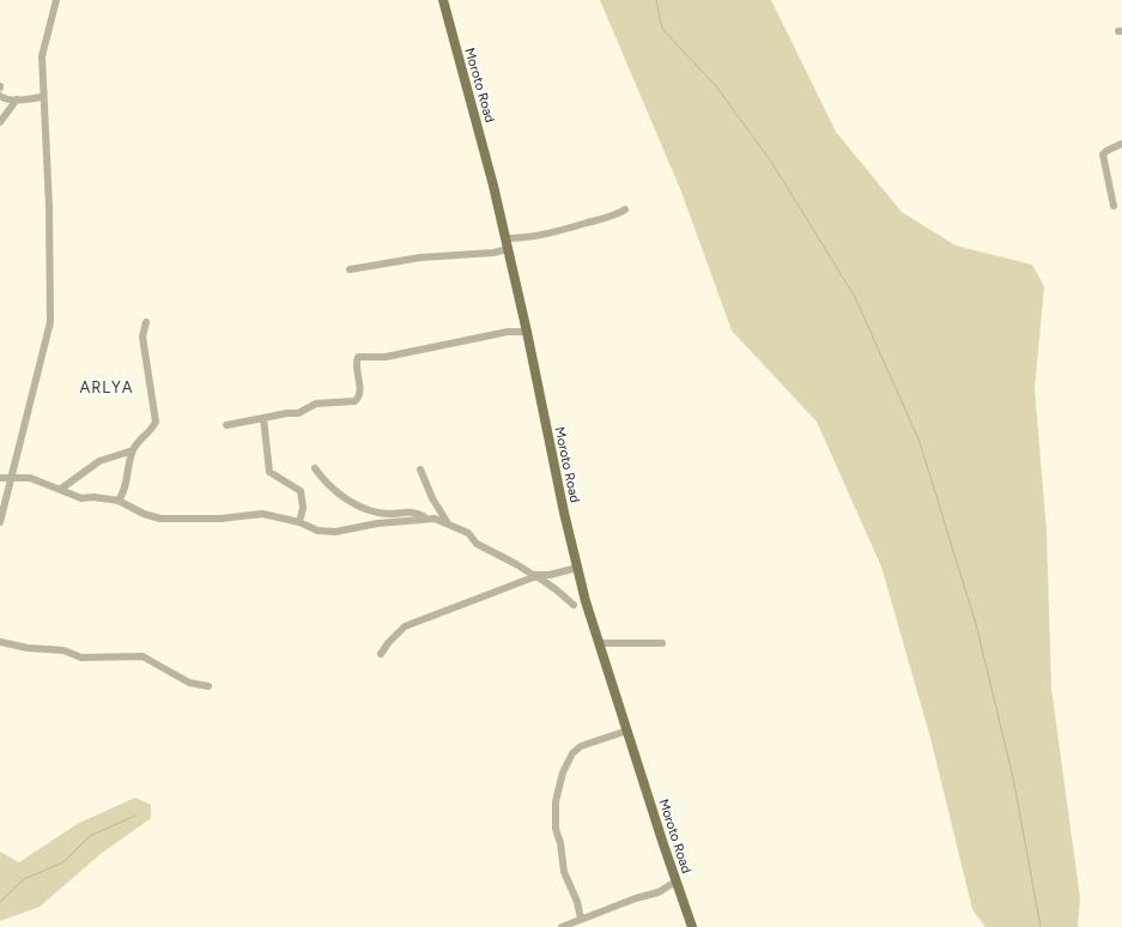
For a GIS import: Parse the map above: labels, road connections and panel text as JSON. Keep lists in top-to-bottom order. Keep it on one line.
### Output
{"streets":{"main road":["Moroto Road"]},"districts":["ARLYA"]}
